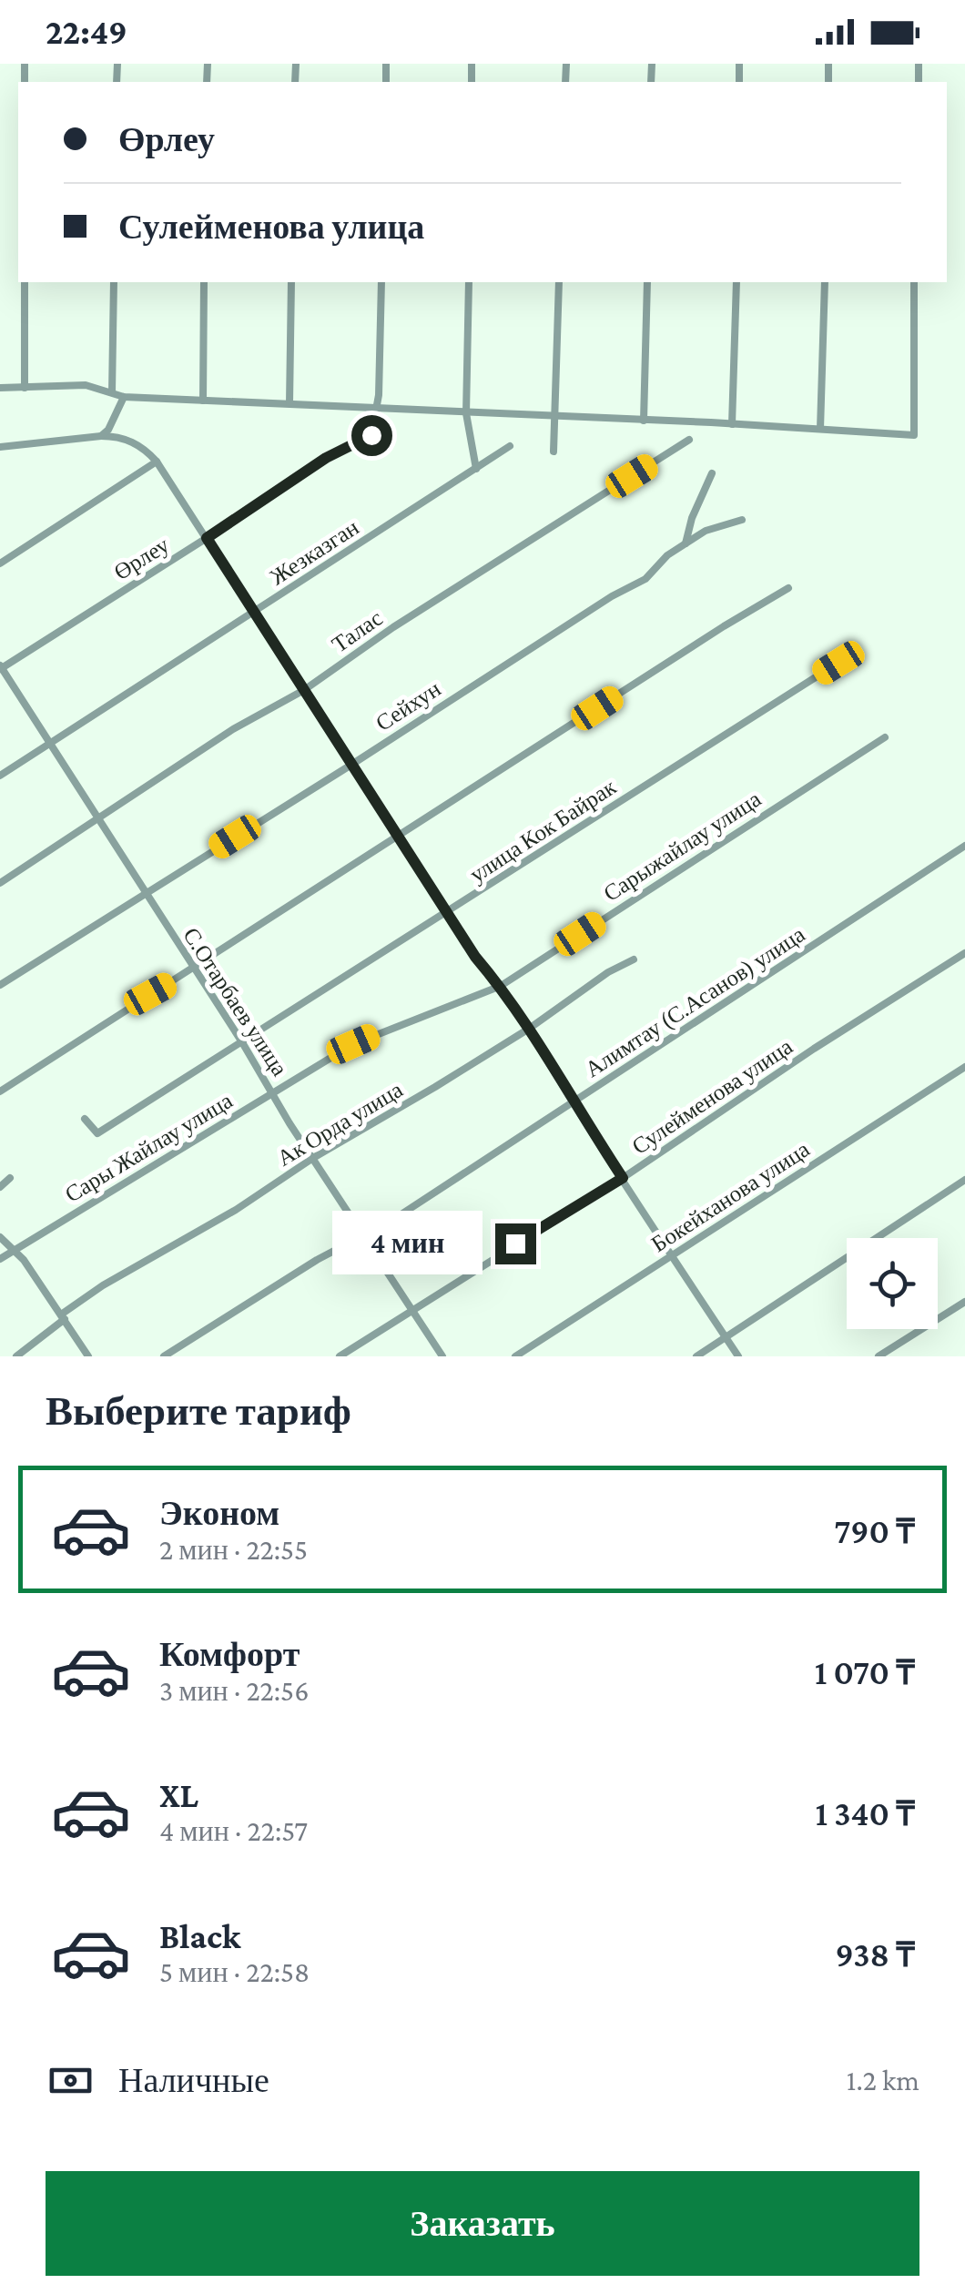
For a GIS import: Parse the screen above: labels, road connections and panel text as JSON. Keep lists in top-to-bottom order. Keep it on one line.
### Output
{"streets":{"street":["Жезказган","Өрлеу","Талас","Сейхун","улица Кок Байрак","Сарыжайлау улица","С.Отарбаев улица","Алимтау (С.Асанов) улица","Сулейменова улица","Ак Орда улица","Сары Жайлау улица","Бокейханова улица"]},"crossings":[["Жезказган","С.Отарбаев улица"],["Өрлеу","С.Отарбаев улица"],["Талас","С.Отарбаев улица"],["Сейхун","С.Отарбаев улица"],["улица Кок Байрак","С.Отарбаев улица"],["Сарыжайлау улица","Сары Жайлау улица"],["С.Отарбаев улица","Алимтау (С.Асанов) улица"],["С.Отарбаев улица","Сулейменова улица"],["С.Отарбаев улица","Ак Орда улица"],["С.Отарбаев улица","Сары Жайлау улица"]],"page":{"status":"22:49","banner":["Өрлеу","Сулейменова улица"],"bubble":"4 мин","heading":"Выберите тариф","list":[{"name":"Эконом","note":"2 мин · 22:55","value":"790 ₸"},{"name":"Комфорт","note":"3 мин · 22:56","value":"1 070 ₸"},{"name":"XL","note":"4 мин · 22:57","value":"1 340 ₸"},{"name":"Black","note":"5 мин · 22:58","value":"938 ₸"}],"pay":["Наличные","1.2 km"],"buttons":"Заказать"}}
